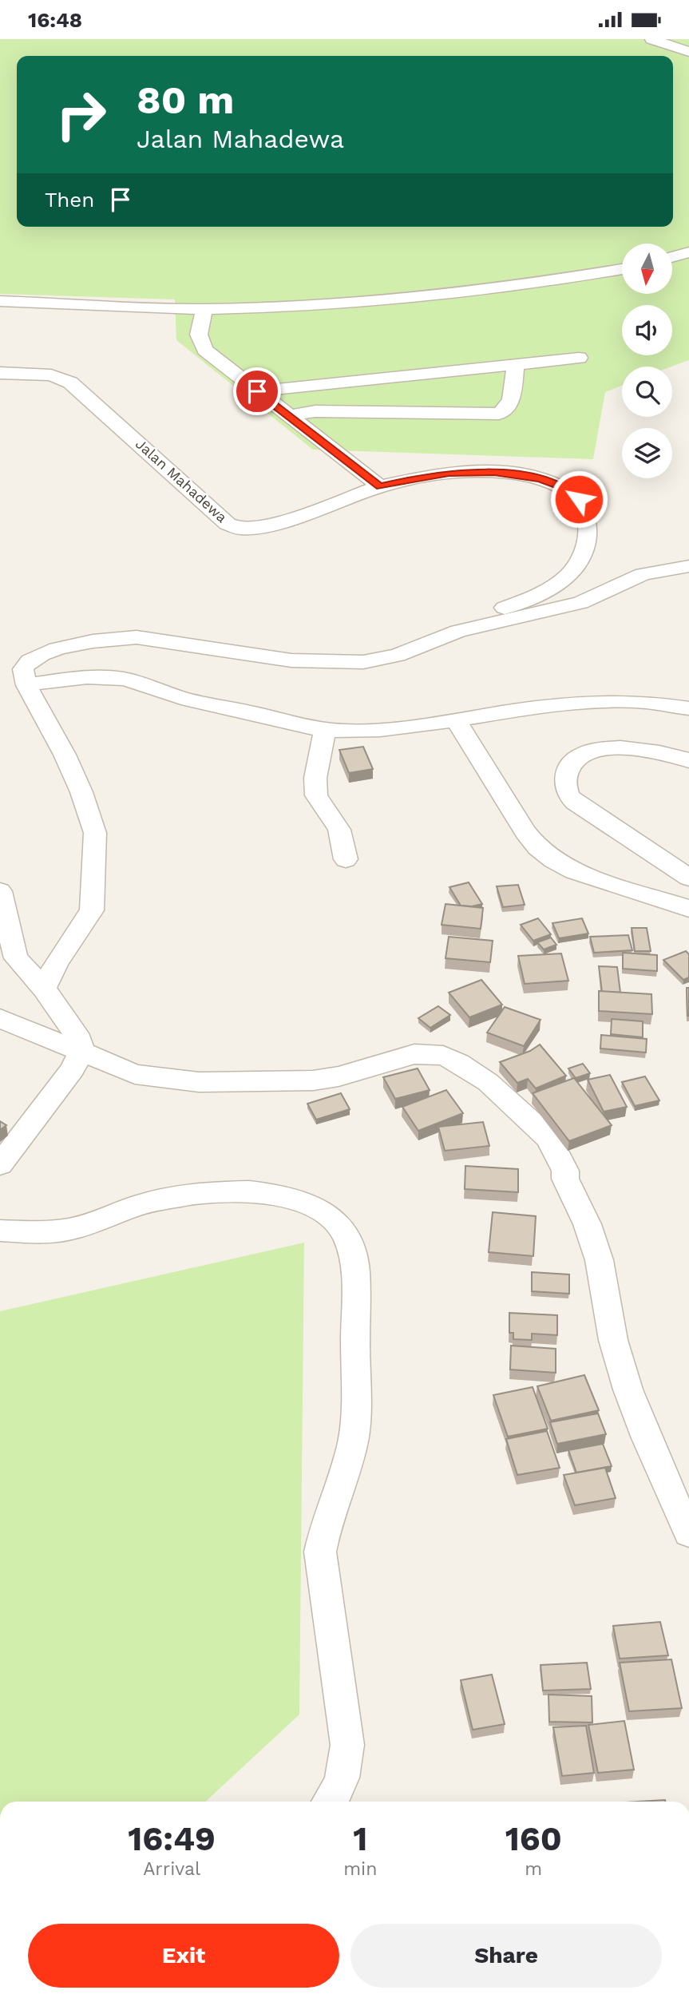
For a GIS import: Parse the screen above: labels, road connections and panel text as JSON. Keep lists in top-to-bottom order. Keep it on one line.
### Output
{"streets":{"street":["Jalan Mahadewa"]},"north":"bottom","page":{"status":"16:48","turn":["80 m","Jalan Mahadewa"],"then":"Then","eta":["16:49","Arrival","1","min","160","m"],"buttons":["Exit","Share"]}}
